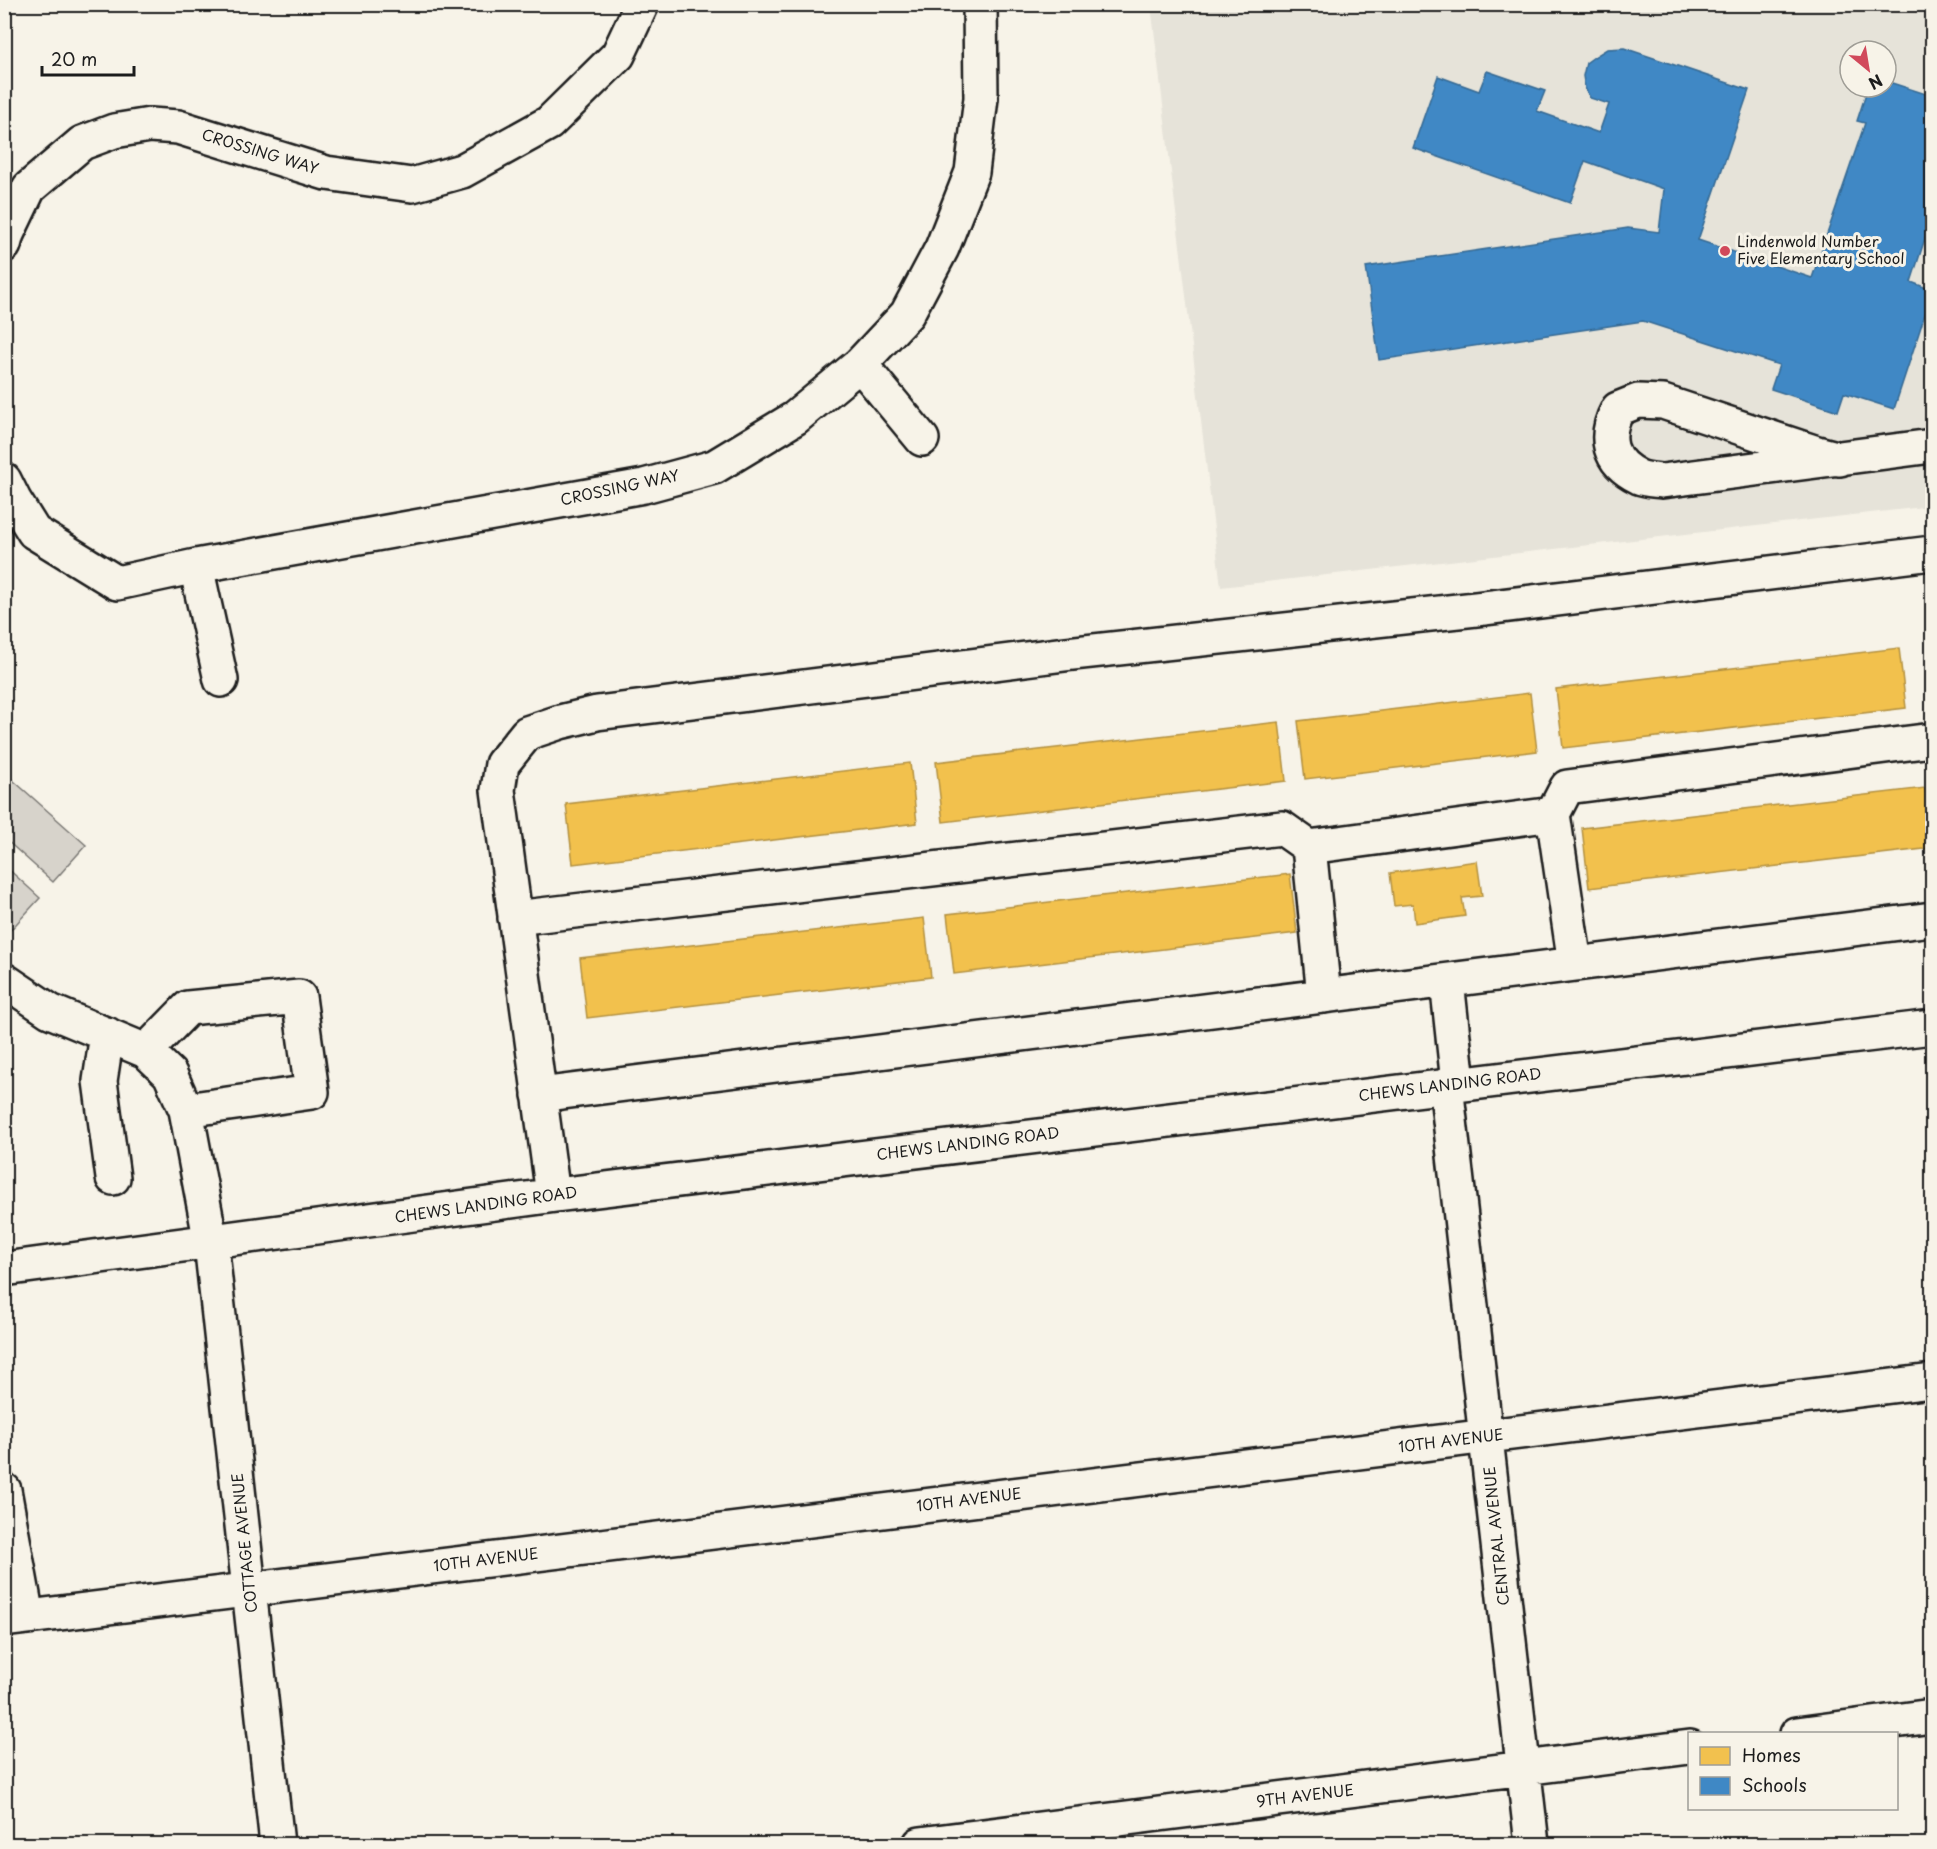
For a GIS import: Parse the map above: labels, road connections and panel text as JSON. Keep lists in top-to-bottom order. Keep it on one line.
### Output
{"streets":{"street":["CROSSING WAY","CHEWS LANDING ROAD","10TH AVENUE","CENTRAL AVENUE","COTTAGE AVENUE","9TH AVENUE"]},"crossings":[["CHEWS LANDING ROAD","CENTRAL AVENUE"],["CHEWS LANDING ROAD","COTTAGE AVENUE"],["10TH AVENUE","CENTRAL AVENUE"],["10TH AVENUE","COTTAGE AVENUE"],["CENTRAL AVENUE","9TH AVENUE"]],"places":["Lindenwold Number Five Elementary School"],"legend":["Homes","Schools"],"scale_bar":"20 m","north":"bottom right"}
